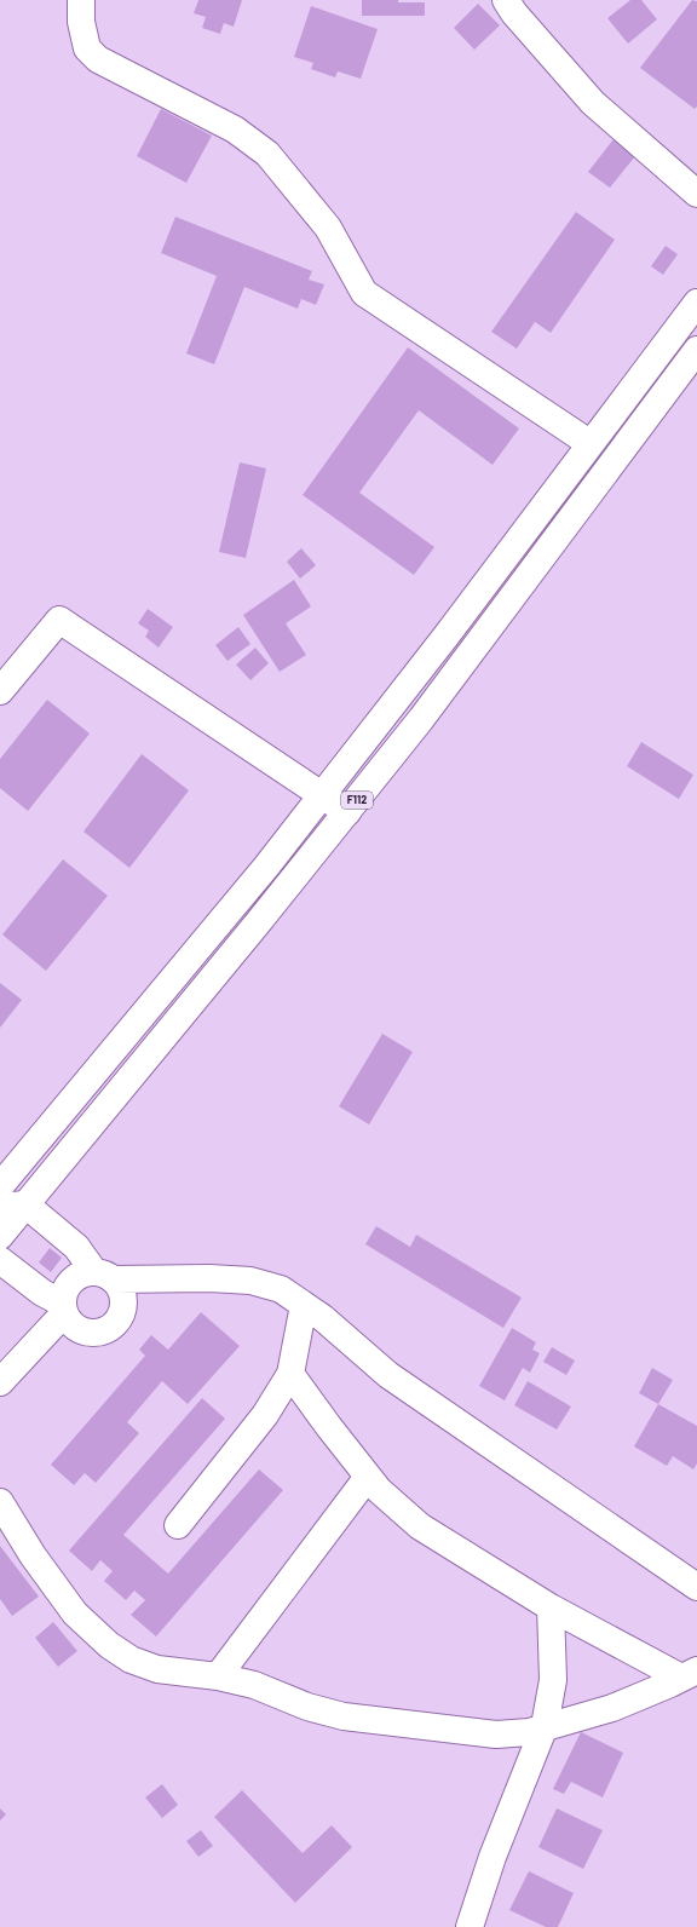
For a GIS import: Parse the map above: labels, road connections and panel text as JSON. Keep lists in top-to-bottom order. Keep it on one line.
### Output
{"streets":{"street":["F112"]}}
